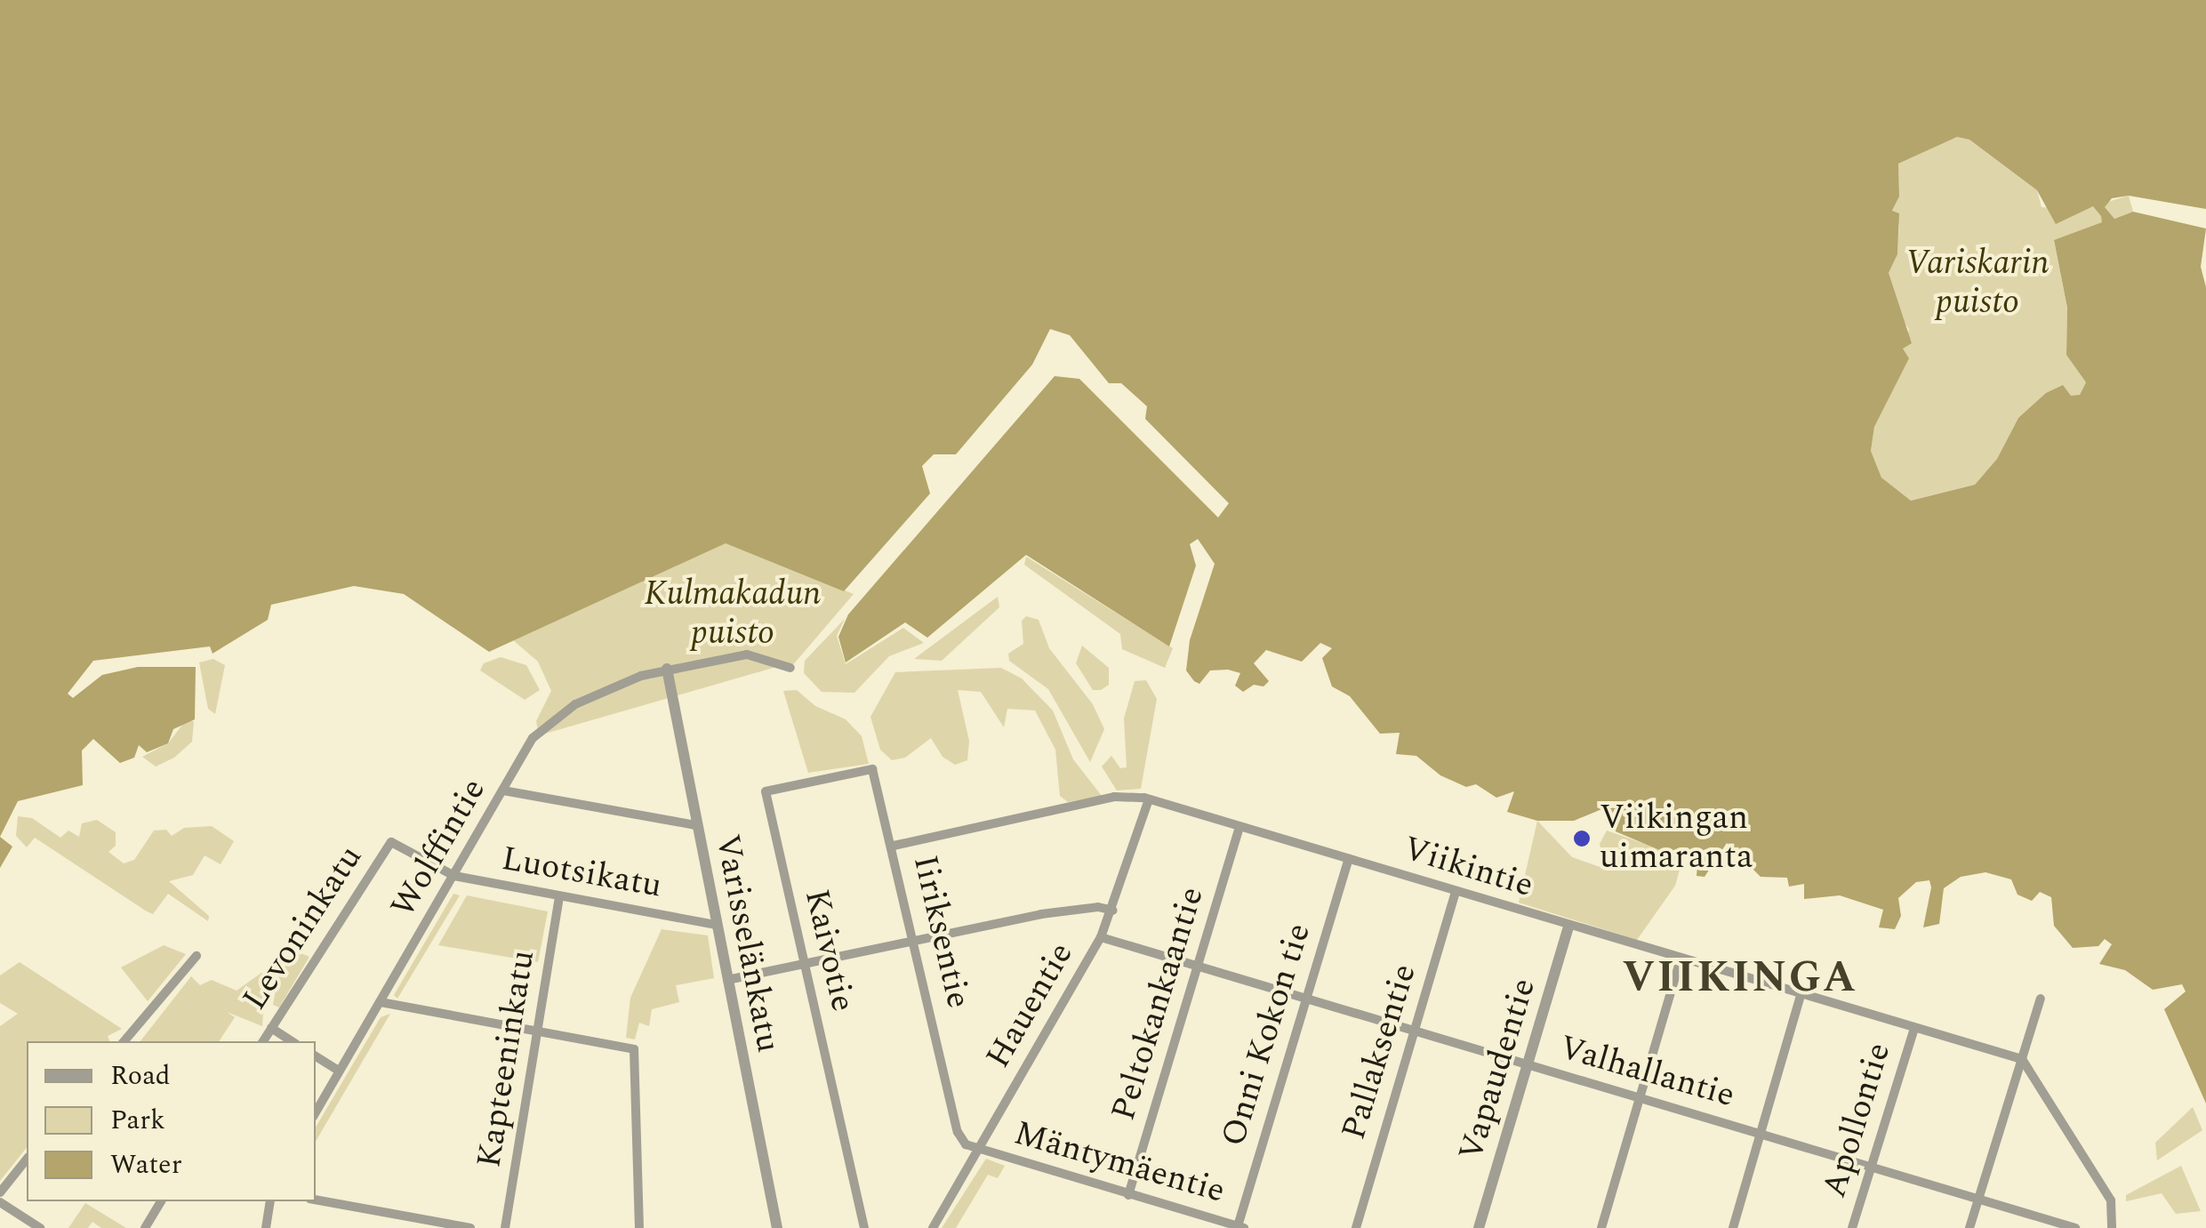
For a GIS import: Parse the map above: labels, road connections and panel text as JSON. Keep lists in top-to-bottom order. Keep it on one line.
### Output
{"streets":{"street":["Wolffintie","Viikintie","Luotsikatu","Levoninkatu","Iiriksentie","Varisselänkatu","Kaivotie","Peltokankaantie","Hauentie","Onni Kokon tie","Pallaksentie","Kapteeninkatu","Vapaudentie","Valhallantie","Apollontie","Mäntymäentie"]},"crossings":[["Wolffintie","Luotsikatu"],["Wolffintie","Varisselänkatu"],["Viikintie","Iiriksentie"],["Viikintie","Peltokankaantie"],["Viikintie","Hauentie"],["Viikintie","Onni Kokon tie"],["Viikintie","Pallaksentie"],["Viikintie","Vapaudentie"],["Viikintie","Apollontie"],["Luotsikatu","Levoninkatu"],["Luotsikatu","Varisselänkatu"],["Luotsikatu","Kapteeninkatu"],["Iiriksentie","Kaivotie"],["Iiriksentie","Hauentie"],["Iiriksentie","Mäntymäentie"],["Peltokankaantie","Valhallantie"],["Peltokankaantie","Mäntymäentie"],["Hauentie","Valhallantie"],["Hauentie","Mäntymäentie"],["Onni Kokon tie","Valhallantie"],["Onni Kokon tie","Mäntymäentie"],["Pallaksentie","Valhallantie"],["Vapaudentie","Valhallantie"],["Valhallantie","Apollontie"]],"districts":["VIIKINGA"],"parks":["Variskarin puisto","Kulmakadun puisto"],"places":["Viikingan uimaranta"],"legend":["Road","Park","Water"]}
